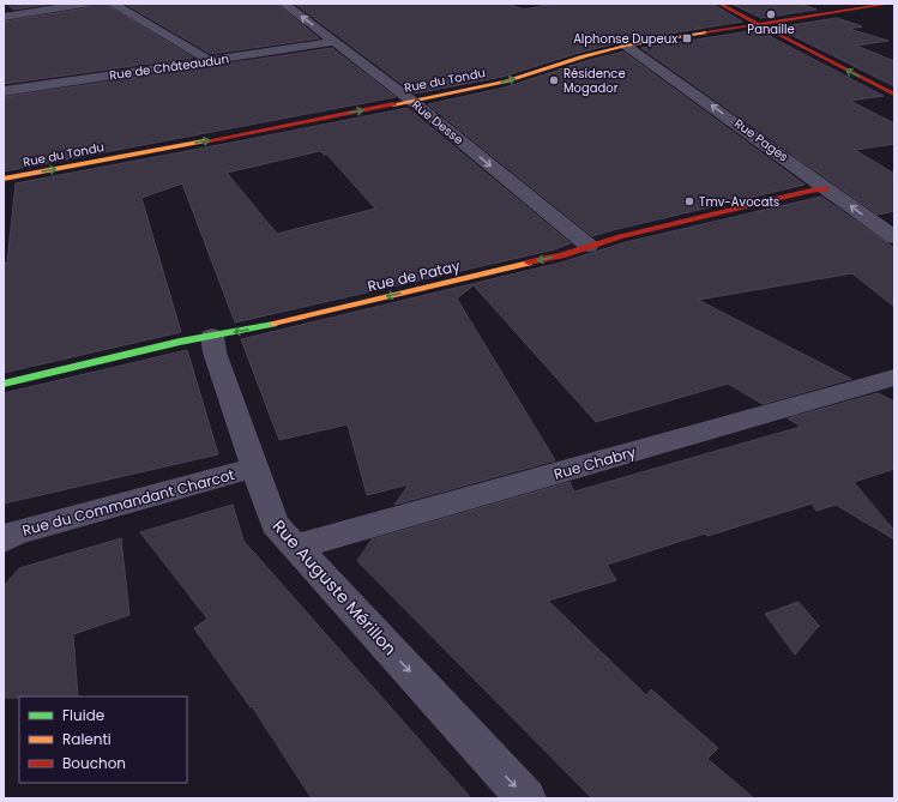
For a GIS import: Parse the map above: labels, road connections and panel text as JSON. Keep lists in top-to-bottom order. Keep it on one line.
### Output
{"streets":{"street":["Rue de Châteaudun","Rue du Tondu","Rue Desse","Rue Pages","Rue de Patay","Rue Chabry","Rue du Commandant Charcot","Rue Auguste Mérillon"]},"crossings":[["Rue de Châteaudun","Rue Desse"],["Rue du Tondu","Rue Desse"],["Rue du Tondu","Rue Pages"],["Rue Desse","Rue de Patay"],["Rue Pages","Rue de Patay"],["Rue de Patay","Rue Auguste Mérillon"],["Rue Chabry","Rue Auguste Mérillon"],["Rue du Commandant Charcot","Rue Auguste Mérillon"]],"one_way":["Rue du Tondu","Rue de Patay","Rue Auguste Mérillon"],"places":{"other":["Panaille","Résidence Mogador","Tmv-Avocats"],"transit":["Alphonse Dupeux"]},"legend":["Fluide","Ralenti","Bouchon"]}
